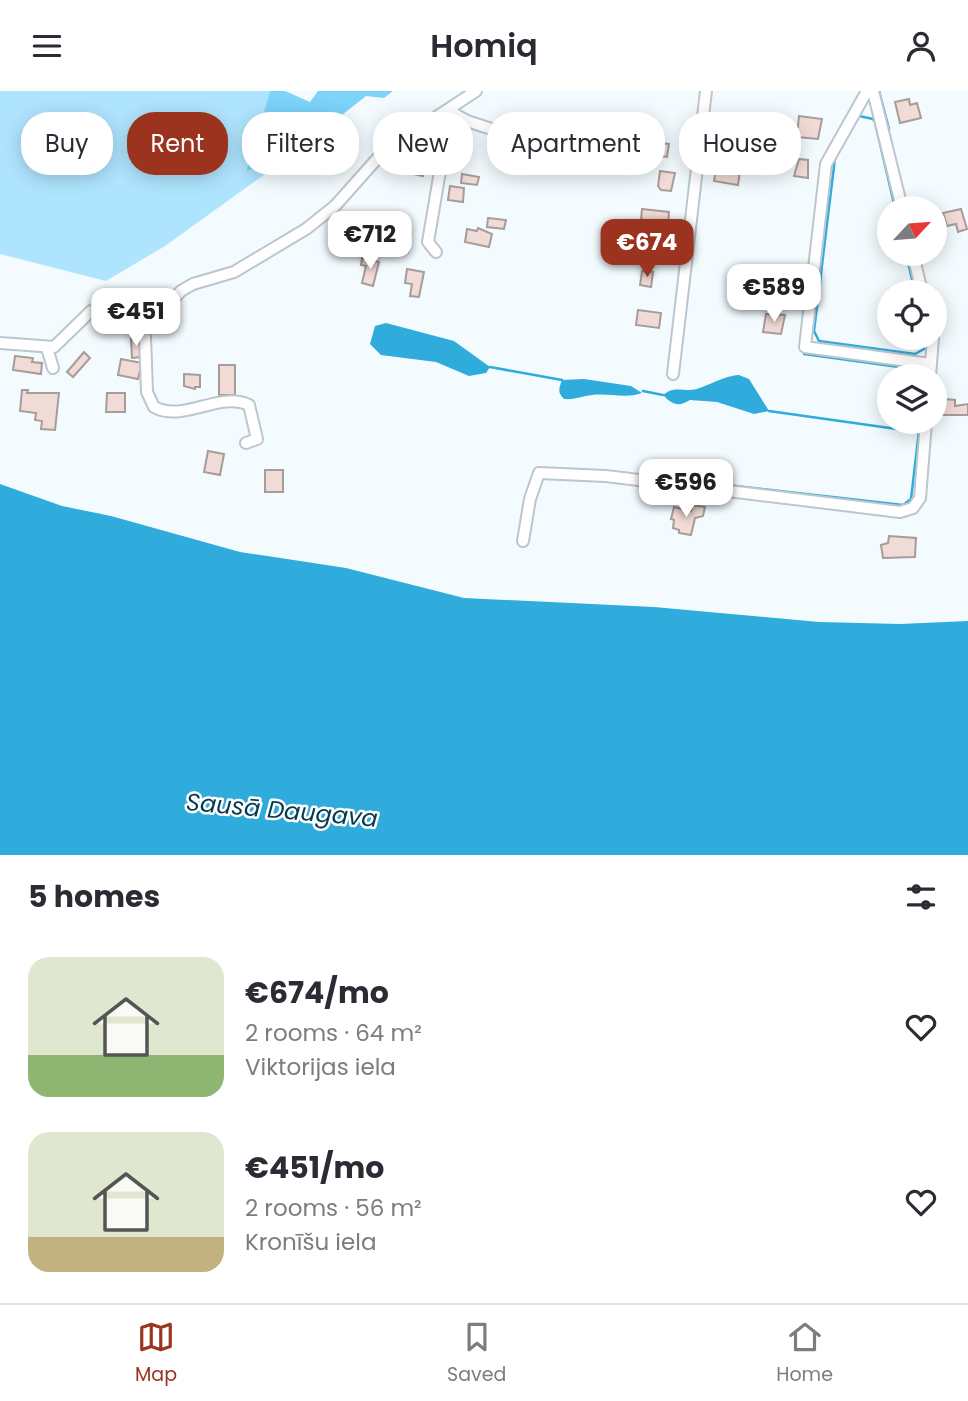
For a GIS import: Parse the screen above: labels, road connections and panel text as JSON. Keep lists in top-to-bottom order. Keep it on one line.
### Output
{"water":["Sausā Daugava"],"north":"top right","page":{"header":"Homiq","chip":["Buy","Rent","Filters","New","Apartment","House"],"price":["€712","€674","€589","€451","€596"],"heading":"5 homes","list":[{"name":"€674/mo","note":"2 rooms · 64 m² · Viktorijas iela"},{"name":"€451/mo","note":"2 rooms · 56 m² · Kronīšu iela"}],"tabs":["Map","Saved","Home"]}}
